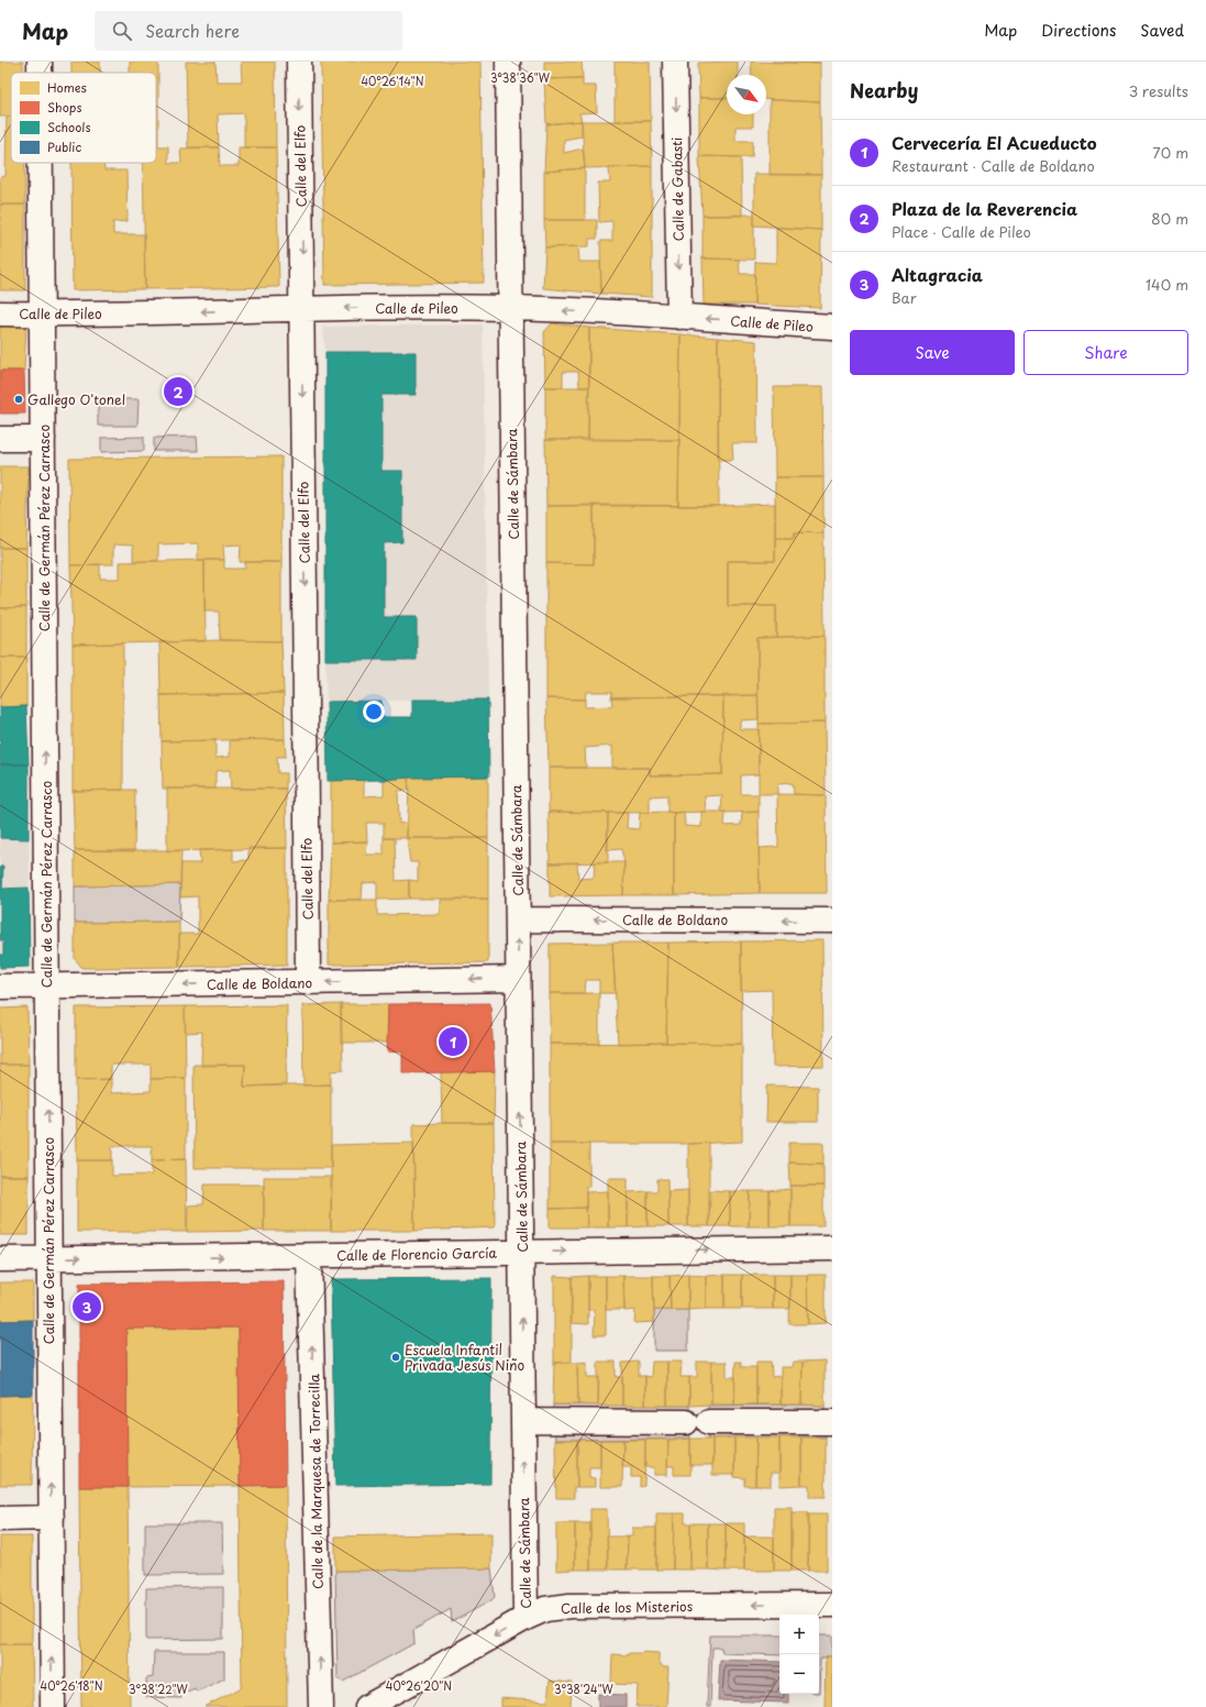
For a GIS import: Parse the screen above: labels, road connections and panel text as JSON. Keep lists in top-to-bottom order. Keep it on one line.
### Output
{"streets":{"street":["Calle del Elfo","Calle de Gabasti","Calle de Pileo","Calle de Sámbara","Calle de Germán Pérez Carrasco","Calle de Boldano","Calle de Florencio García","Calle de la Marquesa de Torrecilla","Calle de los Misterios"]},"crossings":[["Calle del Elfo","Calle de Pileo"],["Calle del Elfo","Calle de Boldano"],["Calle de Gabasti","Calle de Pileo"],["Calle de Pileo","Calle de Sámbara"],["Calle de Pileo","Calle de Germán Pérez Carrasco"],["Calle de Sámbara","Calle de Boldano"],["Calle de Sámbara","Calle de Florencio García"],["Calle de Sámbara","Calle de los Misterios"],["Calle de Germán Pérez Carrasco","Calle de Boldano"],["Calle de Germán Pérez Carrasco","Calle de Florencio García"],["Calle de Florencio García","Calle de la Marquesa de Torrecilla"]],"one_way":["Calle del Elfo","Calle de Gabasti","Calle de Pileo","Calle de Sámbara","Calle de Germán Pérez Carrasco","Calle de Boldano","Calle de la Marquesa de Torrecilla"],"places":["Gallego O'tonel","Escuela Infantil Privada Jesús Niño"],"legend":["Homes","Shops","Schools","Public"],"north":"bottom right","page":{"header":"Map","search":"Search here","nav":["Map","Directions","Saved"],"heading":["Nearby","3 results"],"list":[{"mark":"1","name":"Cervecería El Acueducto","note":"Restaurant · Calle de Boldano","value":"70 m"},{"mark":"2","name":"Plaza de la Reverencia","note":"Place · Calle de Pileo","value":"80 m"},{"mark":"3","name":"Altagracia","note":"Bar","value":"140 m"}],"buttons":["Save","Share"],"pins":["2","1","3"],"map_buttons":["+","−"]},"coordinates":["3°38'36\"W","40°26'14\"N","40°26'18\"N","40°26'20\"N","3°38'22\"W","3°38'24\"W"]}
